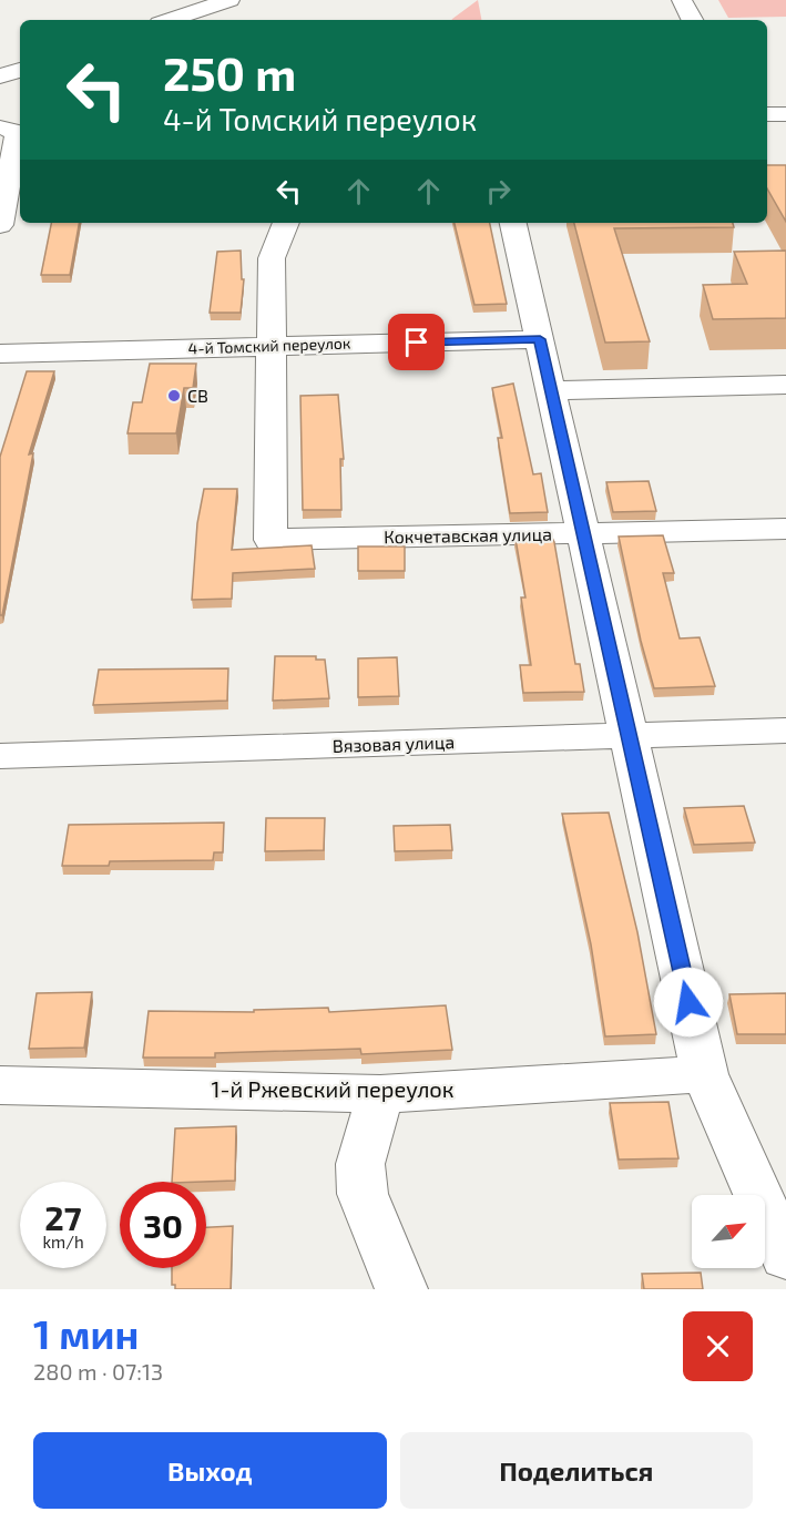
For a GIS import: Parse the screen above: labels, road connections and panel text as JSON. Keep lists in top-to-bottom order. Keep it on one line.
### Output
{"streets":{"street":["4-й Томский переулок","Кокчетавская улица","Вязовая улица","1-й Ржевский переулок"]},"crossings":[["4-й Томский переулок","Кокчетавская улица"]],"places":["СВ"],"north":"top right","page":{"turn":["250 m","4-й Томский переулок"],"speed":"27 km/h","limit":"30","heading":["1 мин","280 m · 07:13"],"buttons":["Выход","Поделиться"]}}
